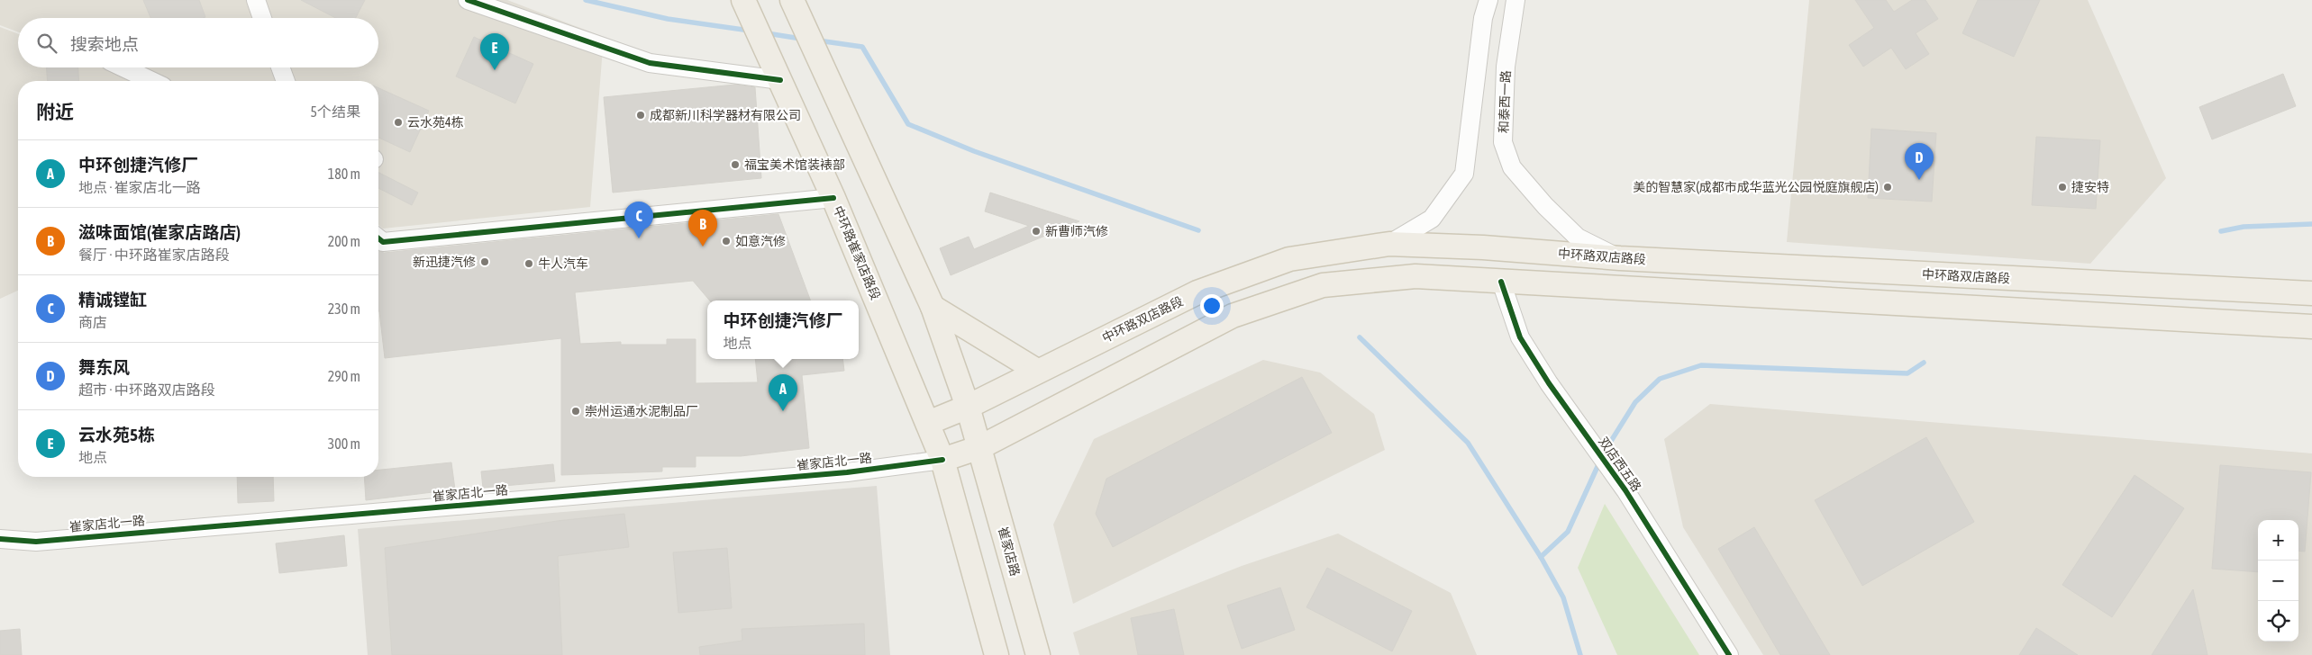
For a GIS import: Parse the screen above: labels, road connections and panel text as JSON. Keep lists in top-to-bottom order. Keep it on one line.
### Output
{"streets":{"main road":["中环路崔家店路段","中环路双店路段","崔家店路"],"street":["和泰西一路","崔家店北一路","双店西五路"]},"crossings":[["和泰西一路","中环路双店路段"],["中环路崔家店路段","中环路双店路段"],["中环路崔家店路段","崔家店北一路"]],"places":["成都新川科学器材有限公司","云水苑4栋","福宝美术馆装裱部","美的智慧家(成都市成华蓝光公园悦庭旗舰店)","捷安特","新曹师汽修","如意汽修","新迅捷汽修","牛人汽车","崇州运通水泥制品厂"],"page":{"search":"搜索地点","pins":["E","D","C","B","A"],"heading":["附近","5个结果"],"list":[{"mark":"A","name":"中环创捷汽修厂","note":"地点 · 崔家店北一路","value":"180 m"},{"mark":"B","name":"滋味面馆(崔家店路店)","note":"餐厅 · 中环路崔家店路段","value":"200 m"},{"mark":"C","name":"精诚镗缸","note":"商店","value":"230 m"},{"mark":"D","name":"舞东风","note":"超市 · 中环路双店路段","value":"290 m"},{"mark":"E","name":"云水苑5栋","note":"地点","value":"300 m"}],"popup":["中环创捷汽修厂","地点"],"map_buttons":["+","−"]}}
